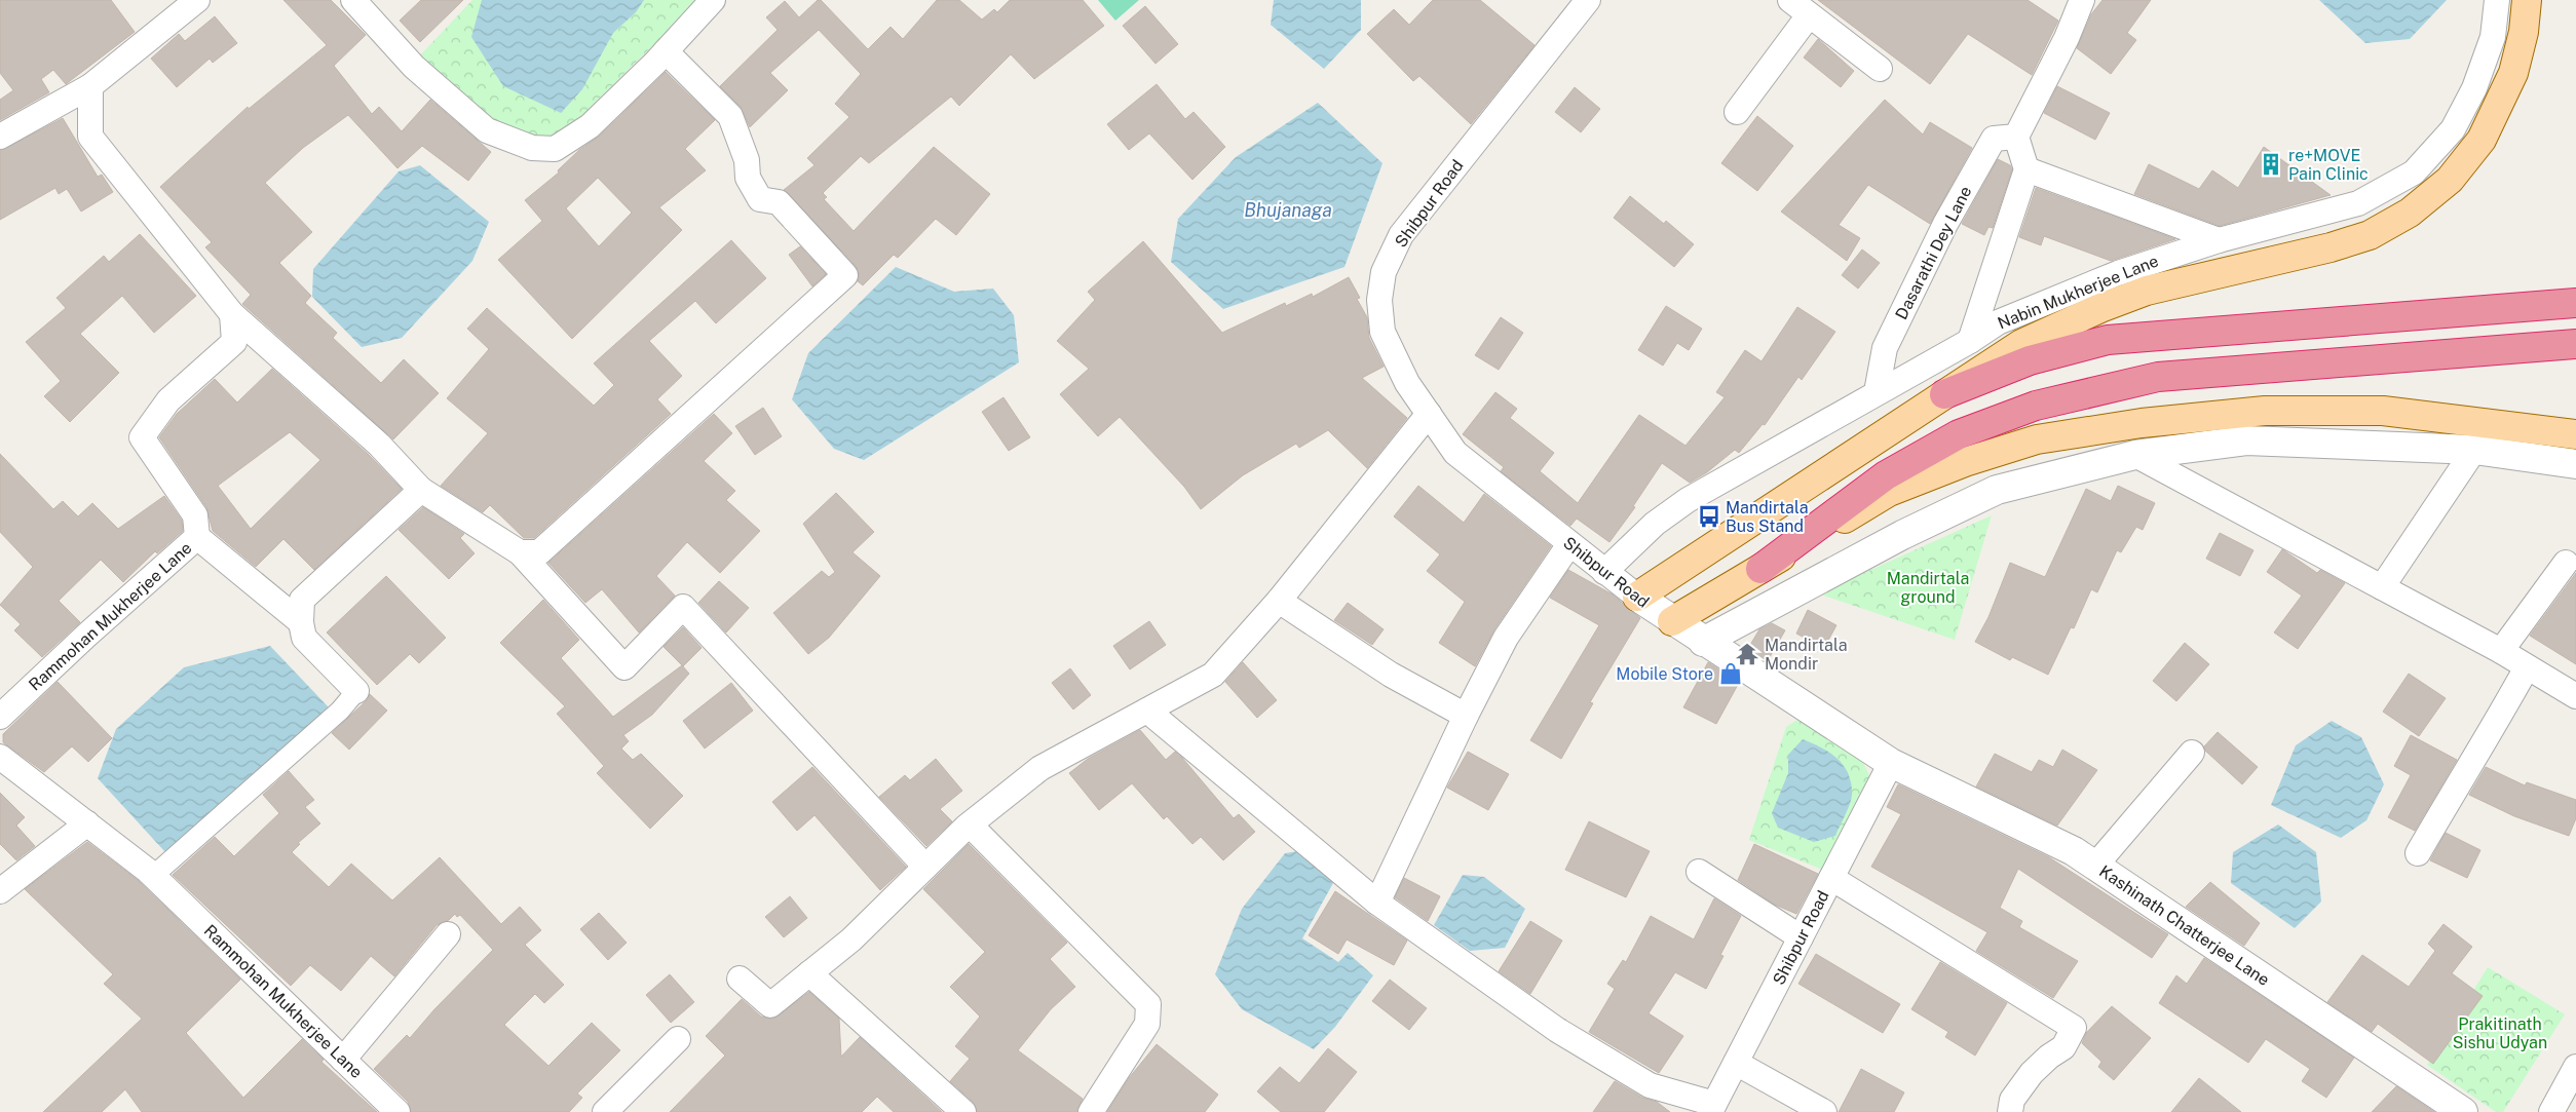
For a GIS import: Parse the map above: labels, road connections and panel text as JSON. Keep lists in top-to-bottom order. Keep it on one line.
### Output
{"streets":{"street":["Shibpur Road","Dasarathi Dey Lane","Nabin Mukherjee Lane","Rammohan Mukherjee Lane","Kashinath Chatterjee Lane"]},"crossings":[["Shibpur Road","Nabin Mukherjee Lane"],["Shibpur Road","Kashinath Chatterjee Lane"],["Dasarathi Dey Lane","Nabin Mukherjee Lane"]],"water":["Bhujanaga"],"parks":["Mandirtala ground","Prakitinath Sishu Udyan"],"places":{"building":["re+MOVE Pain Clinic"],"bus stop":["Mandirtala Bus Stand"],"temple":["Mandirtala Mondir"],"shop":["Mobile Store"]}}
